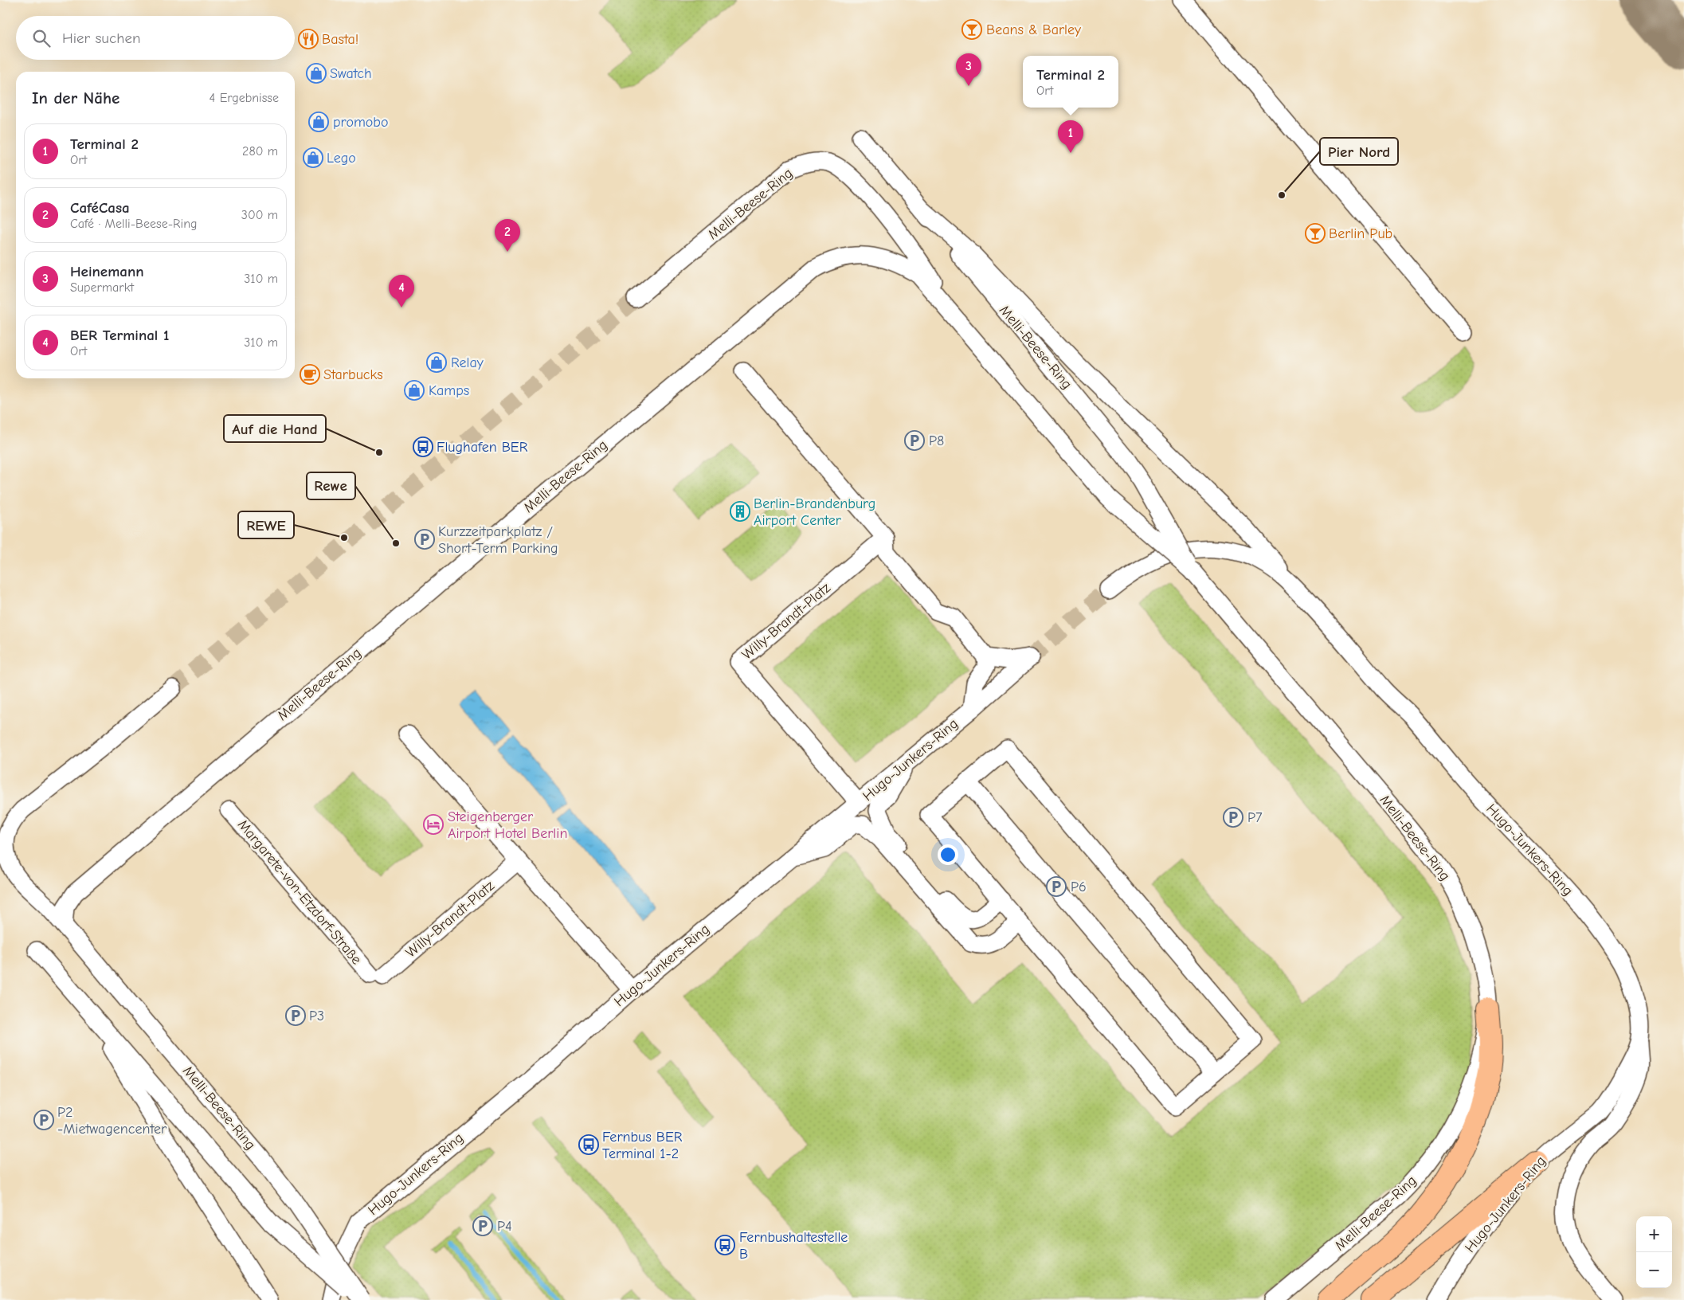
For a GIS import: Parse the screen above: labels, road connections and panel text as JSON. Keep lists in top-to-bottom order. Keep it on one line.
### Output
{"streets":{"street":["Melli-Beese-Ring","Willy-Brandt-Platz","Hugo-Junkers-Ring","Margarete-von-Etzdorf-Straße"]},"crossings":[["Willy-Brandt-Platz","Hugo-Junkers-Ring"],["Willy-Brandt-Platz","Margarete-von-Etzdorf-Straße"]],"places":{"bar":["Beans & Barley","Berlin Pub"],"restaurant":["Basta!"],"shop":["Swatch","promobo","Lego","Relay","Kamps"],"other":["Pier Nord","Auf die Hand","REWE","Rewe"],"cafe":["Starbucks"],"parking":["P8","Kurzzeitparkplatz / Short-Term Parking","P7","P6","P3","P2 -Mietwagencenter","P4"],"bus stop":["Flughafen BER","Fernbus BER Terminal 1-2","Fernbushaltestelle B"],"building":["Berlin-Brandenburg Airport Center"],"hotel":["Steigenberger Airport Hotel Berlin"]},"page":{"search":"Hier suchen","pins":["3","1","2","4"],"popup":["Terminal 2","Ort"],"heading":["In der Nähe","4 Ergebnisse"],"list":[{"mark":"1","name":"Terminal 2","note":"Ort","value":"280 m"},{"mark":"2","name":"CaféCasa","note":"Café · Melli-Beese-Ring","value":"300 m"},{"mark":"3","name":"Heinemann","note":"Supermarkt","value":"310 m"},{"mark":"4","name":"BER Terminal 1","note":"Ort","value":"310 m"}],"map_buttons":["+","−"]}}
